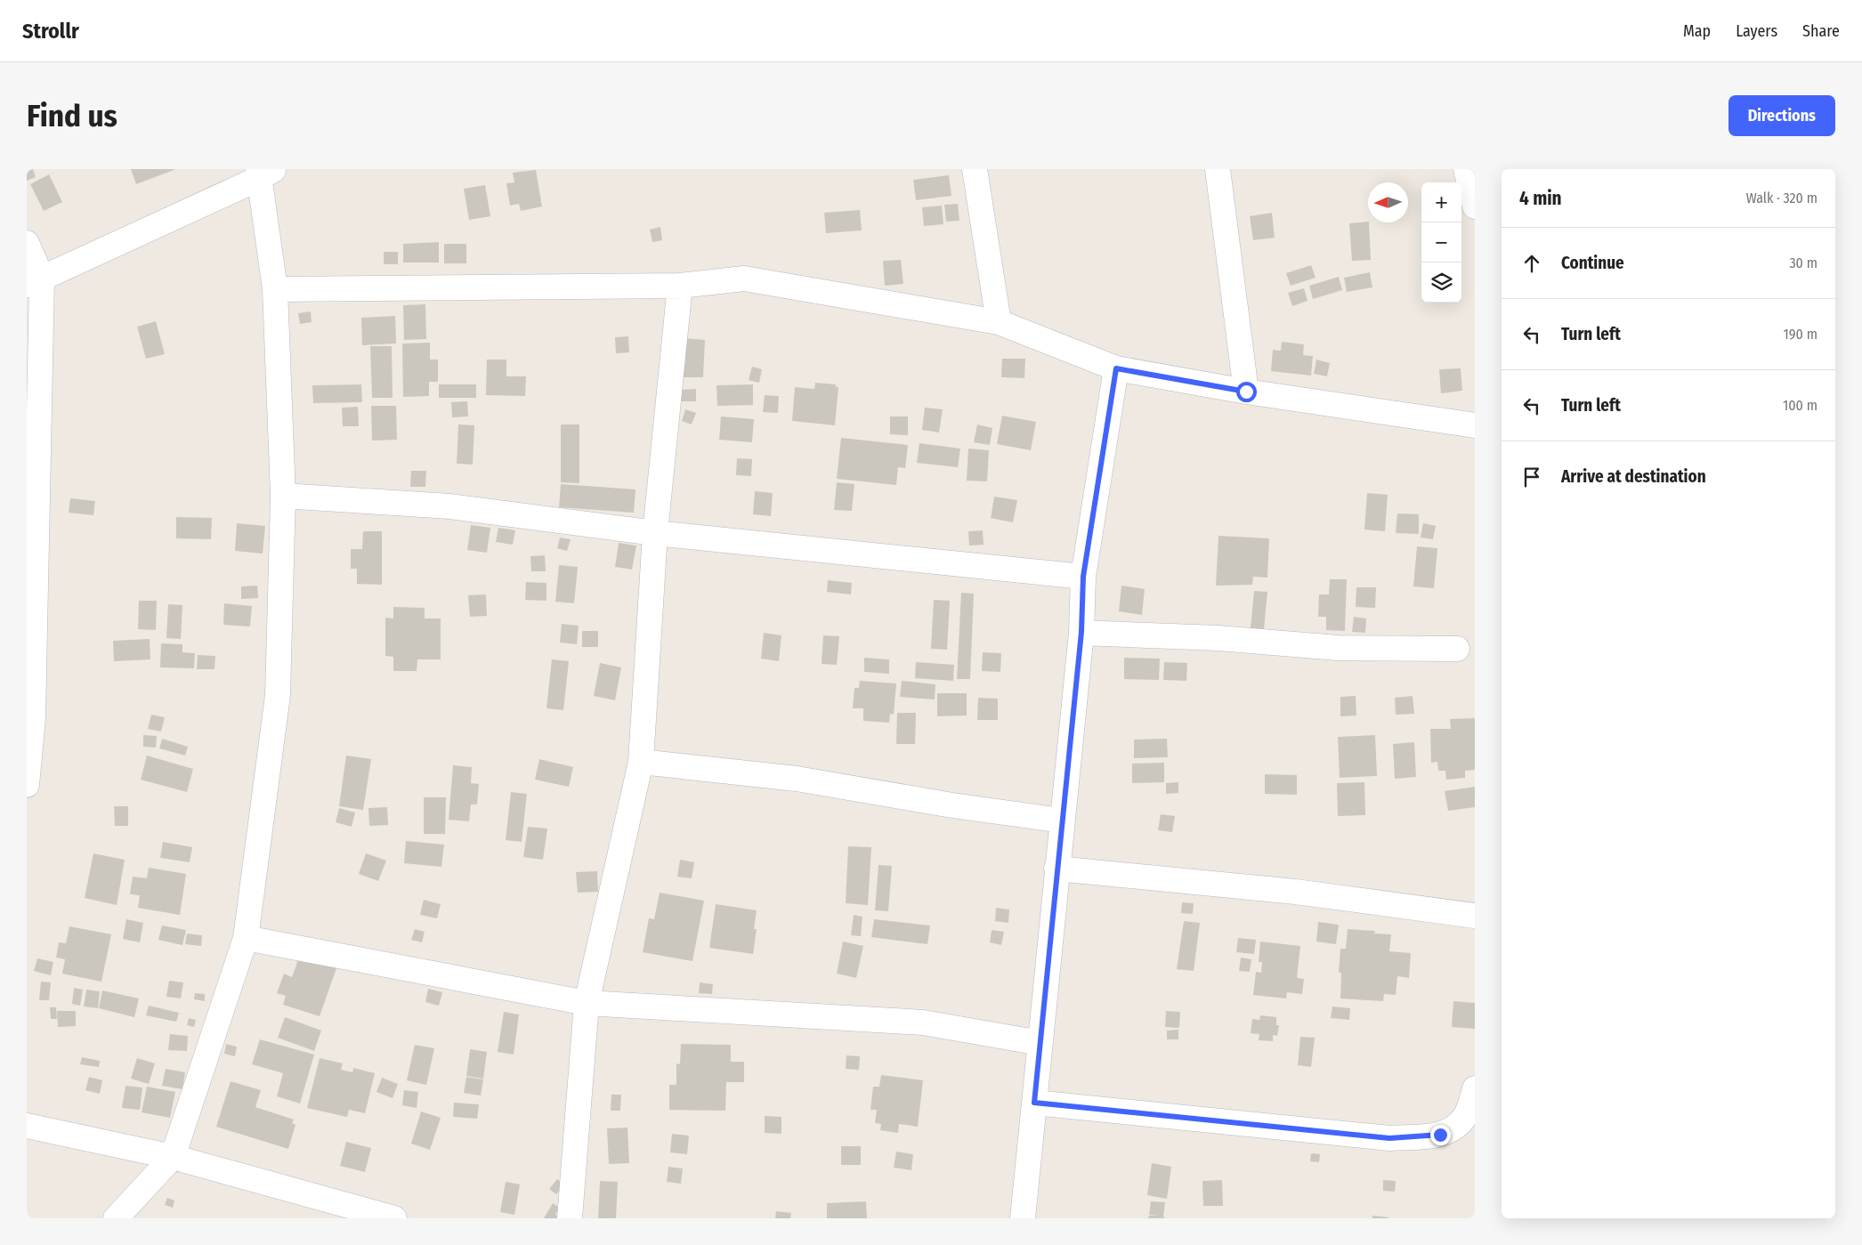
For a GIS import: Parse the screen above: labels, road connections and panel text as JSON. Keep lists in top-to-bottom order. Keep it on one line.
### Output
{"north":"left","page":{"header":"Strollr","nav":["Map","Layers","Share"],"buttons":"Directions","title":"Find us","heading":["4 min","Walk · 320 m"],"map_buttons":["+","−"],"list":[["Continue","30 m"],["Turn left","190 m"],["Turn left","100 m"],"Arrive at destination"]}}
